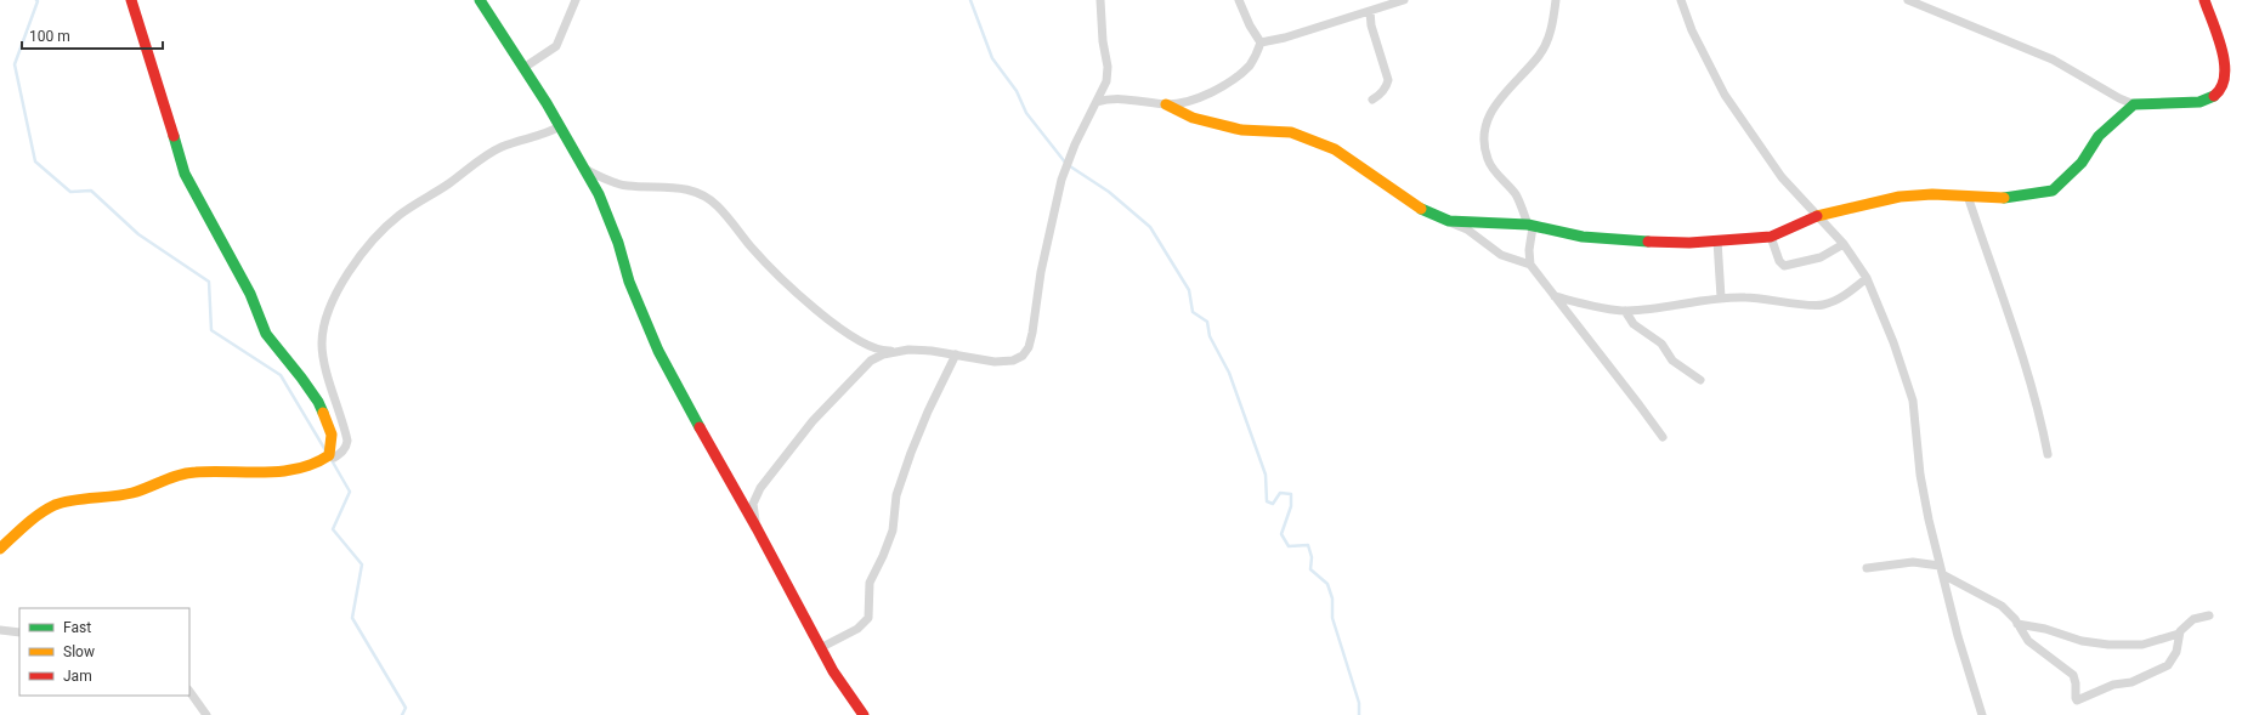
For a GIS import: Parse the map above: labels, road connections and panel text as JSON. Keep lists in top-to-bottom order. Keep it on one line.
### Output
{"legend":["Fast","Slow","Jam"],"scale_bar":"100 m"}
